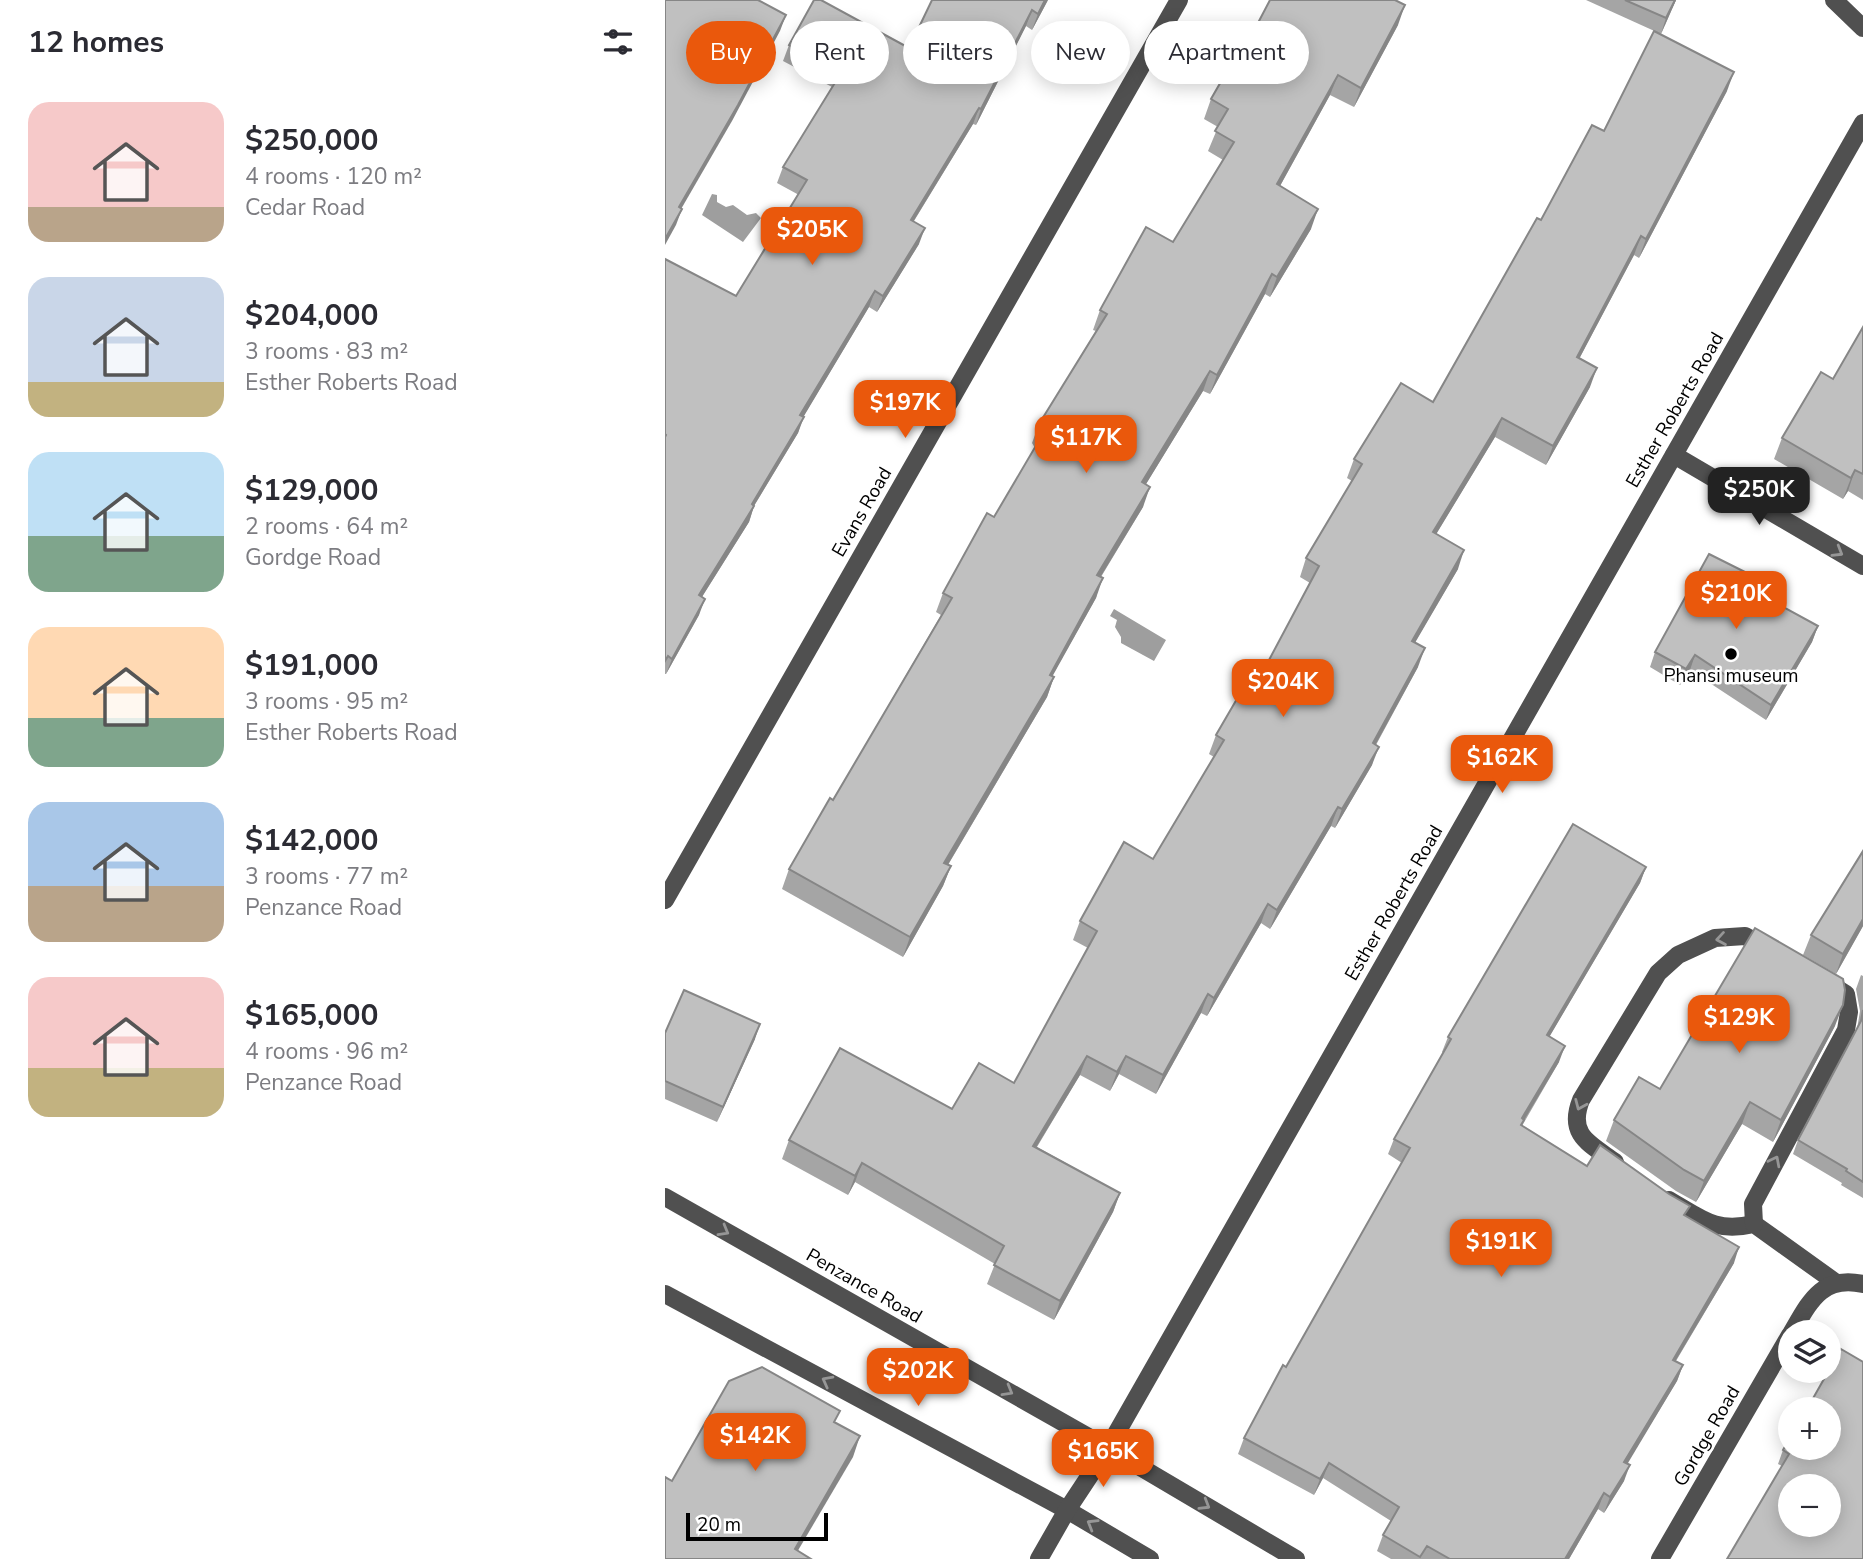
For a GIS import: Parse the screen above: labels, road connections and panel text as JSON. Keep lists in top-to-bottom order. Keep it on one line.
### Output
{"streets":{"street":["Esther Roberts Road","Evans Road","Penzance Road","Gordge Road"]},"crossings":[["Esther Roberts Road","Penzance Road"]],"places":["Phansi museum"],"scale_bar":"20 m","page":{"heading":"12 homes","chip":["Buy","Rent","Filters","New","Apartment"],"list":[{"name":"$250,000","note":"4 rooms · 120 m² · Cedar Road"},{"name":"$204,000","note":"3 rooms · 83 m² · Esther Roberts Road"},{"name":"$129,000","note":"2 rooms · 64 m² · Gordge Road"},{"name":"$191,000","note":"3 rooms · 95 m² · Esther Roberts Road"},{"name":"$142,000","note":"3 rooms · 77 m² · Penzance Road"},{"name":"$165,000","note":"4 rooms · 96 m² · Penzance Road"}],"price":["$205K","$197K","$117K","$250K","$210K","$204K","$162K","$129K","$191K","$202K","$142K","$165K"],"map_buttons":["+","−"],"scale":"20 m"}}
